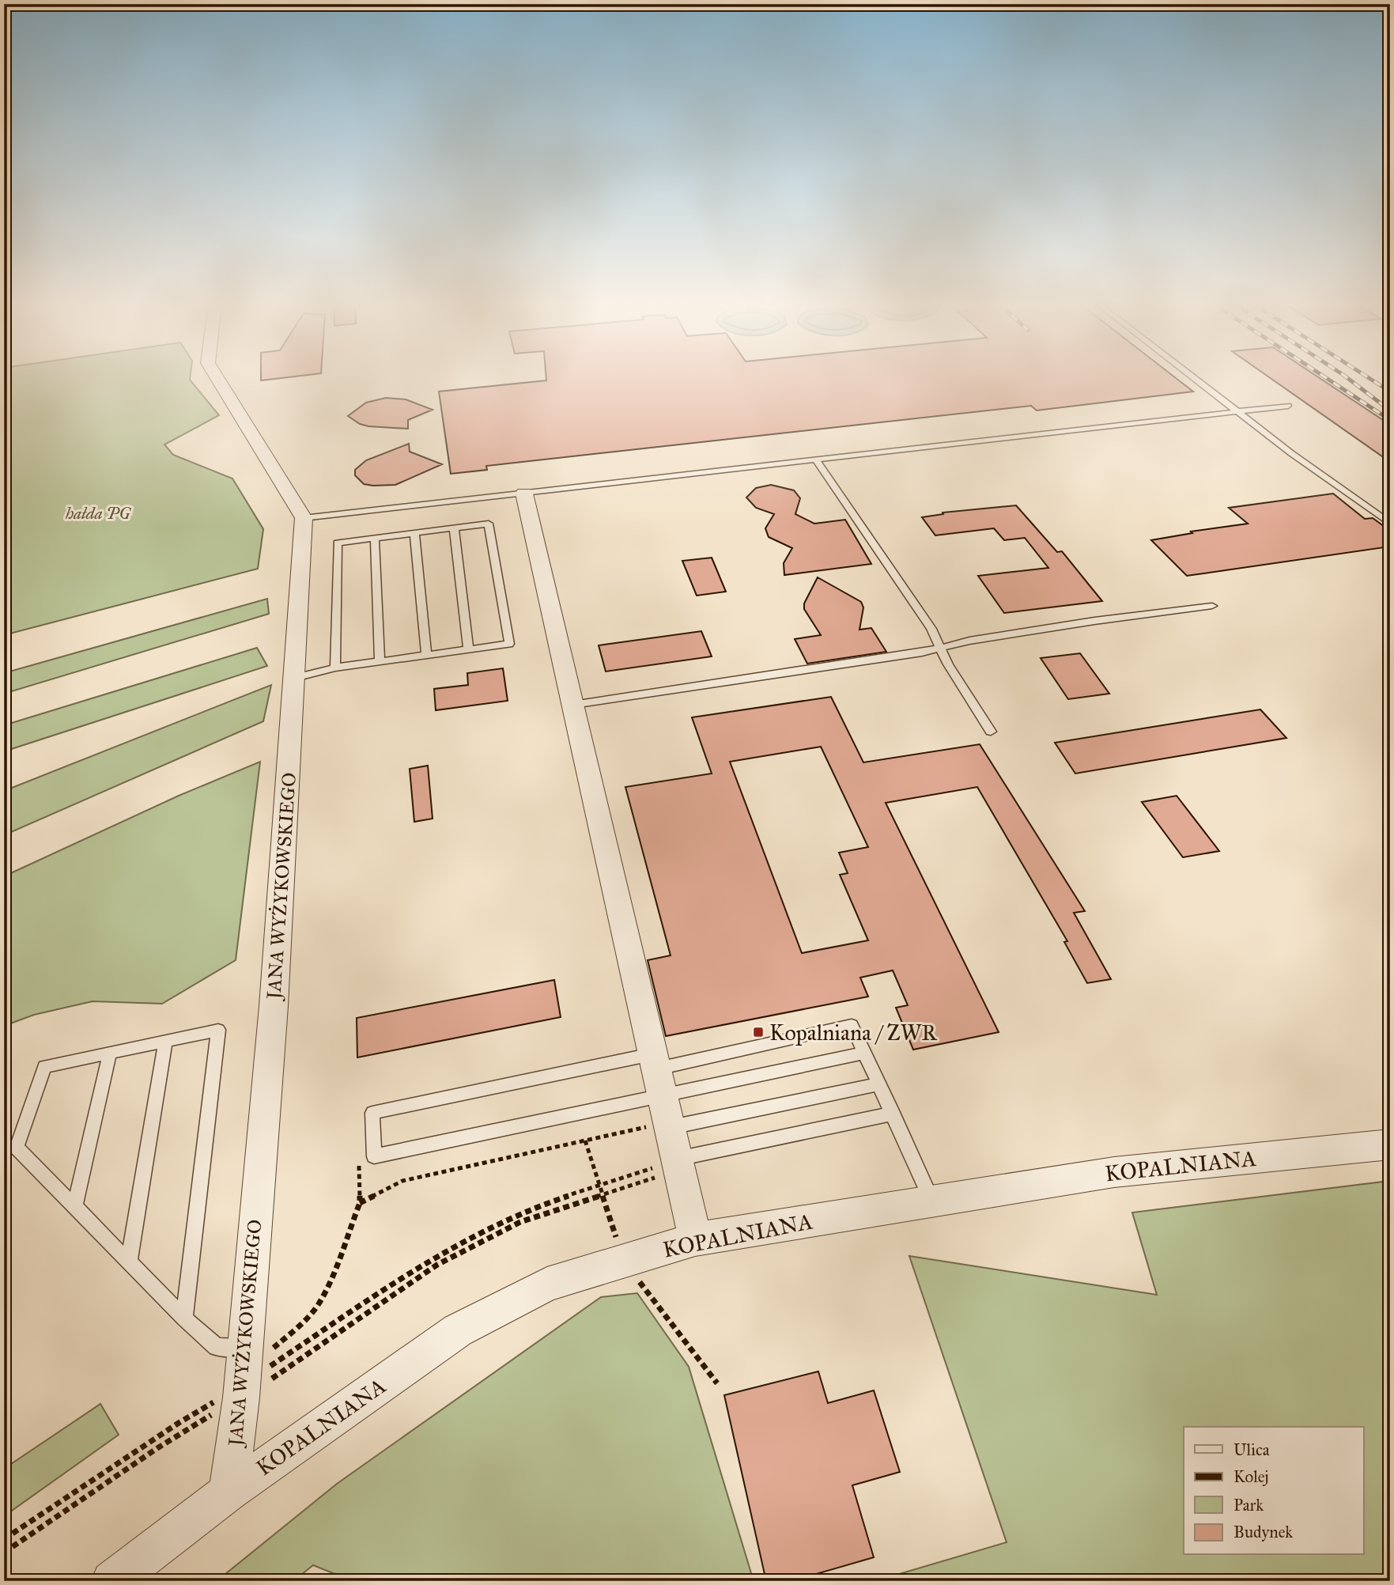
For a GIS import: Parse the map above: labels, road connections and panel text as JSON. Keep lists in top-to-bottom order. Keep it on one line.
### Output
{"streets":{"street":["JANA WYŻYKOWSKIEGO","KOPALNIANA"]},"crossings":[["JANA WYŻYKOWSKIEGO","KOPALNIANA"]],"parks":["hałda PG"],"places":{"transit":["Kopalniana / ZWR"]},"legend":["Ulica","Kolej","Park","Budynek"]}
